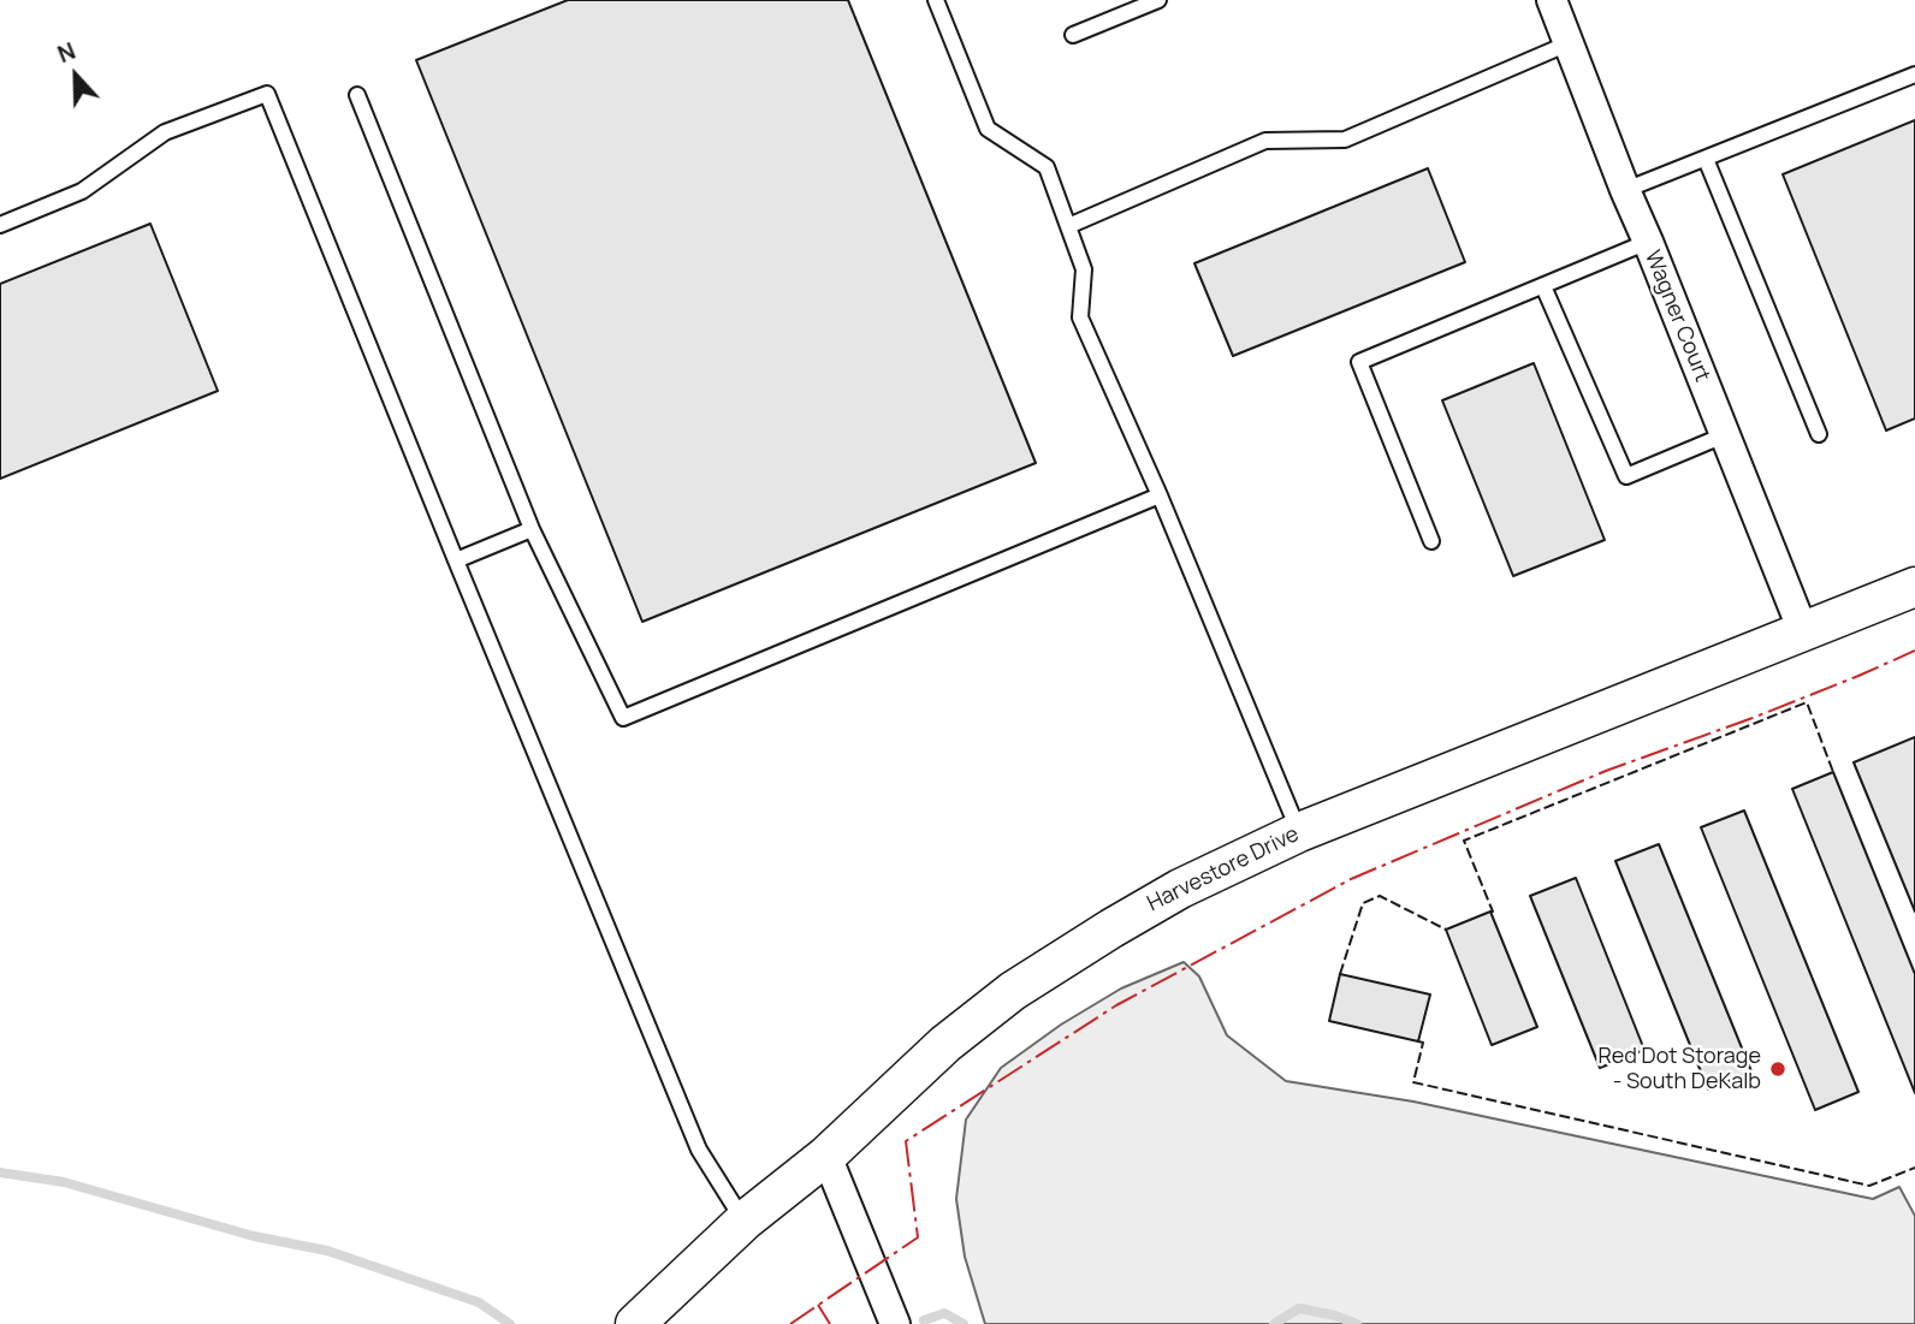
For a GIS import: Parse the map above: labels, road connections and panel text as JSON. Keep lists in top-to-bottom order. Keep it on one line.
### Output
{"streets":{"street":["Wagner Court","Harvestore Drive"]},"crossings":[["Wagner Court","Harvestore Drive"]],"places":["Red Dot Storage - South DeKalb"],"north":"top"}
